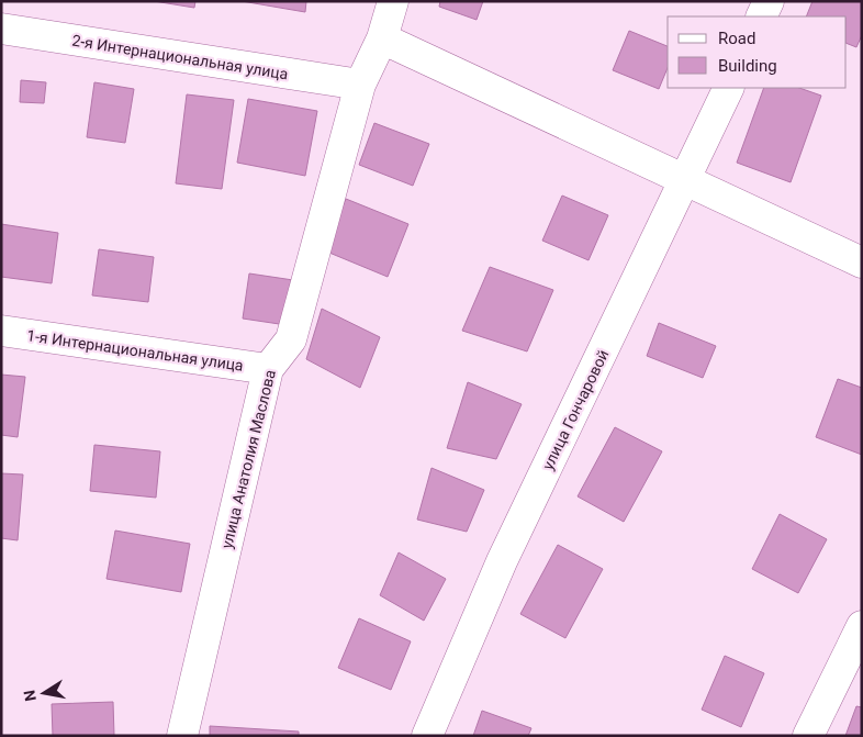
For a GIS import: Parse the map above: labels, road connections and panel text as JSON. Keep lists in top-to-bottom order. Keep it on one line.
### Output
{"streets":{"street":["2-я Интернациональная улица","1-я Интернациональная улица","улица Гончаровой","улица Анатолия Маслова"]},"crossings":[["2-я Интернациональная улица","улица Анатолия Маслова"],["1-я Интернациональная улица","улица Анатолия Маслова"]],"legend":["Road","Building"],"north":"left"}
